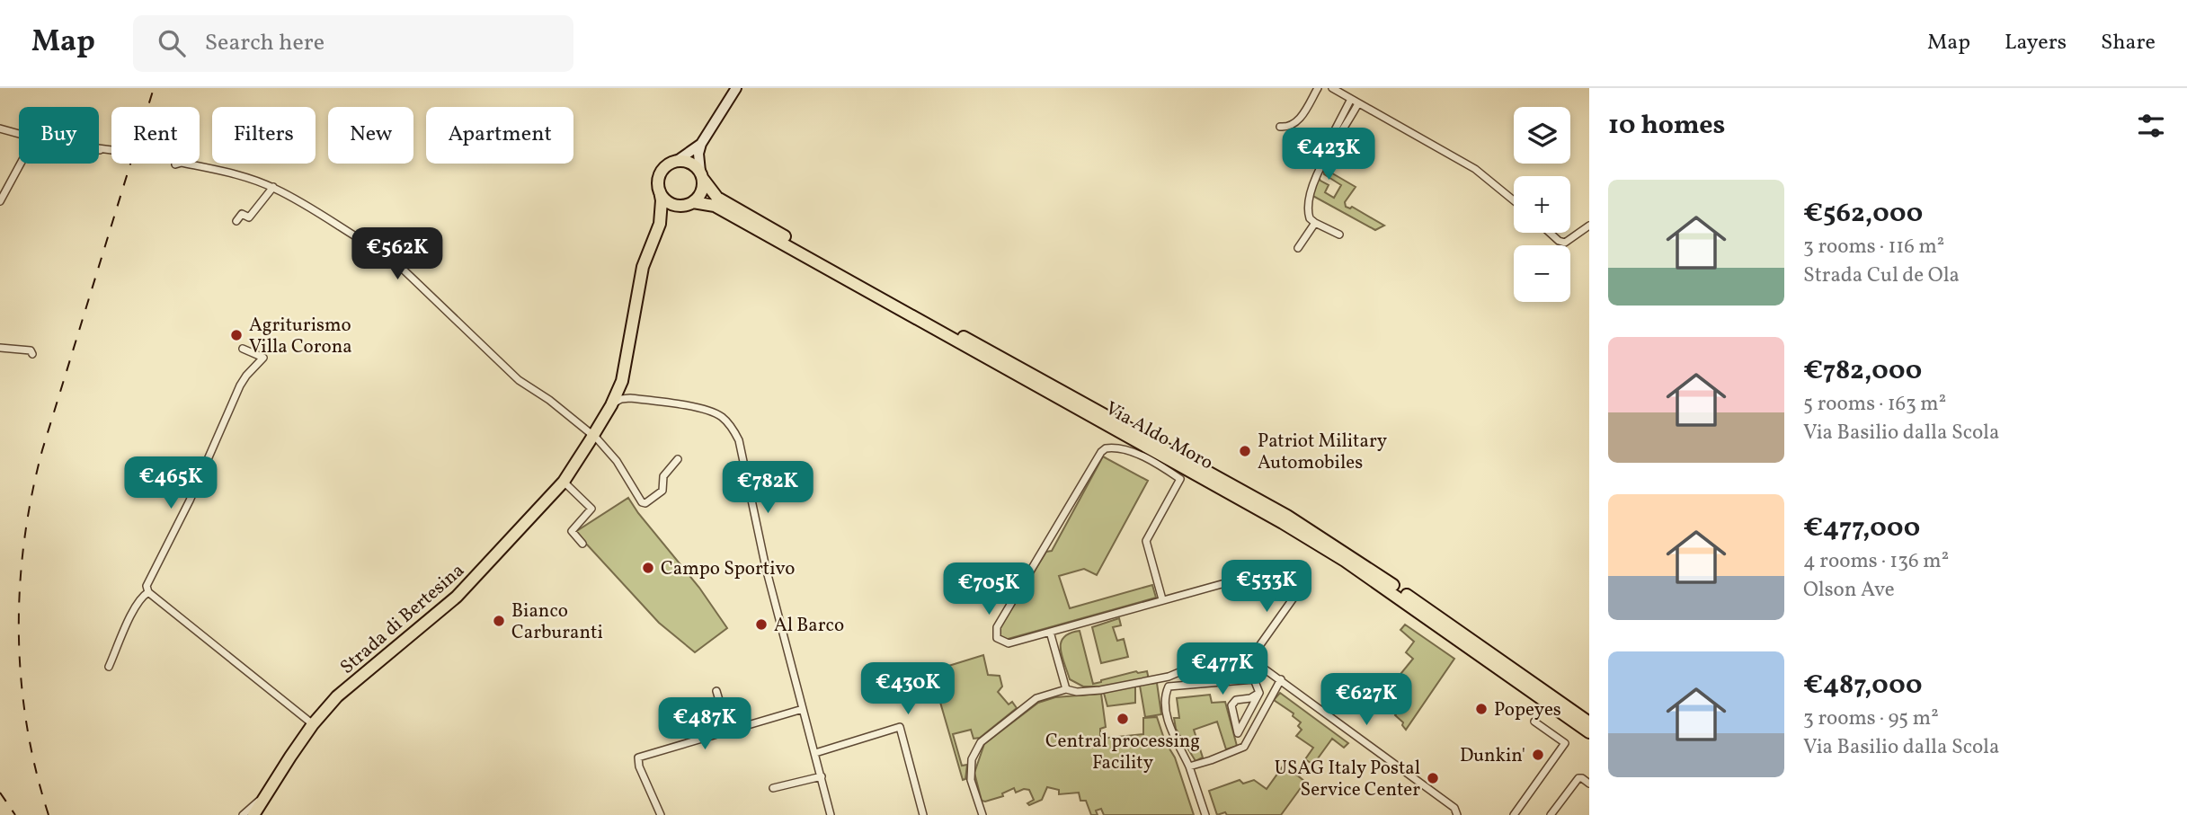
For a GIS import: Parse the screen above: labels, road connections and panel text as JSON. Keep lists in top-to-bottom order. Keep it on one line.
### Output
{"streets":{"main road":["Via Aldo Moro","Strada di Bertesina"]},"crossings":[["Via Aldo Moro","Strada di Bertesina"]],"places":["Agriturismo Villa Corona","Patriot Military Automobiles","Campo Sportivo","Bianco Carburanti","Al Barco","Popeyes","Central processing Facility","Dunkin'","USAG Italy Postal Service Center"],"page":{"header":"Map","search":"Search here","nav":["Map","Layers","Share"],"heading":"10 homes","map_buttons":["+","−"],"chip":["Buy","Rent","Filters","New","Apartment"],"price":["€423K","€562K","€465K","€782K","€533K","€705K","€477K","€430K","€627K","€487K"],"list":[{"name":"€562,000","note":"3 rooms · 116 m² · Strada Cul de Ola"},{"name":"€782,000","note":"5 rooms · 163 m² · Via Basilio dalla Scola"},{"name":"€477,000","note":"4 rooms · 136 m² · Olson Ave"},{"name":"€487,000","note":"3 rooms · 95 m² · Via Basilio dalla Scola"}]}}
